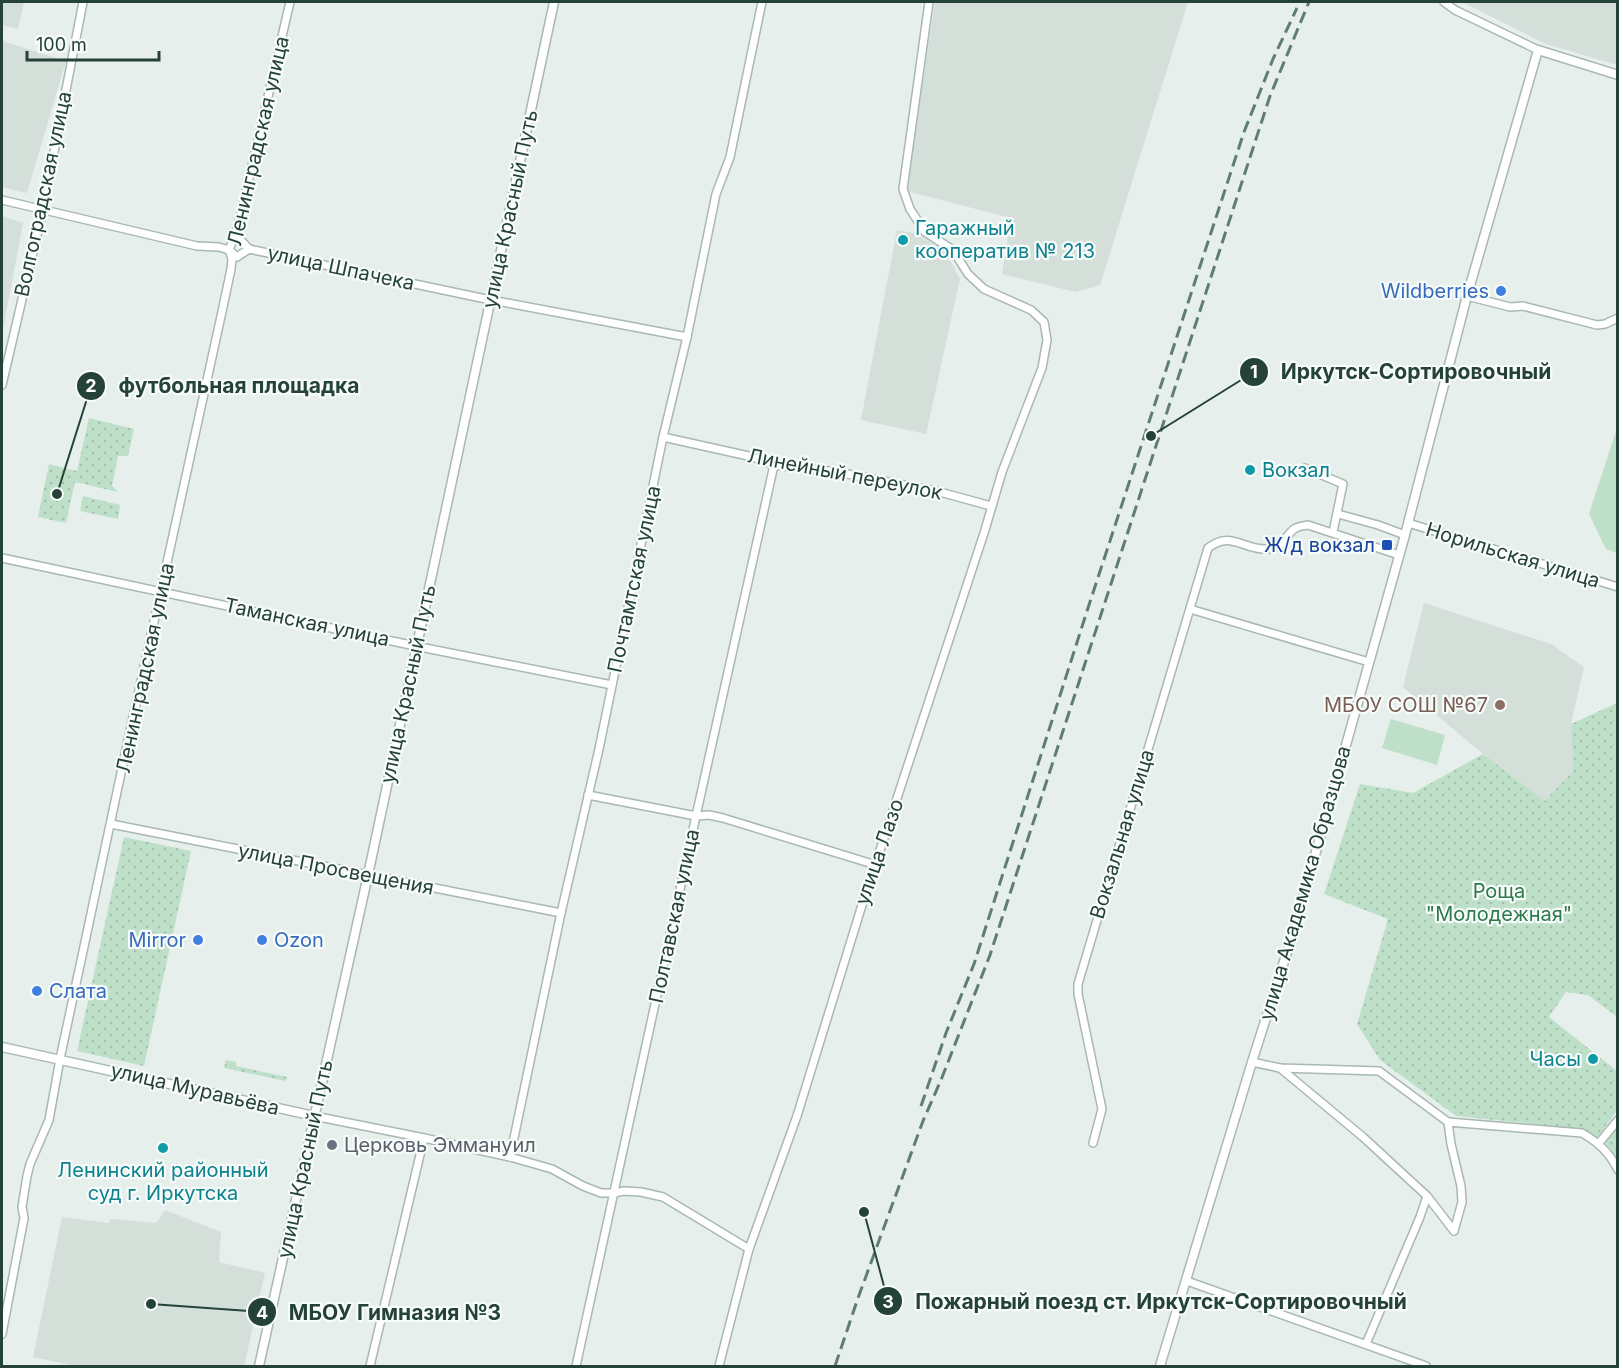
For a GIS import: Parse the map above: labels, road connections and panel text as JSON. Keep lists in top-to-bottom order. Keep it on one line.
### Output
{"streets":{"street":["Ленинградская улица","Волгоградская улица","улица Красный Путь","улица Шпачека","Линейный переулок","Норильская улица","Почтамтская улица","Таманская улица","Вокзальная улица","улица Лазо","улица Просвещения","улица Академика Образцова","Полтавская улица","улица Муравьёва"]},"crossings":[["Ленинградская улица","улица Шпачека"],["Ленинградская улица","Таманская улица"],["Ленинградская улица","улица Просвещения"],["Ленинградская улица","улица Муравьёва"],["Волгоградская улица","улица Шпачека"],["улица Красный Путь","улица Шпачека"],["улица Красный Путь","Таманская улица"],["улица Красный Путь","улица Просвещения"],["улица Красный Путь","улица Муравьёва"],["улица Шпачека","Почтамтская улица"],["Линейный переулок","Почтамтская улица"],["Линейный переулок","улица Лазо"],["Линейный переулок","Полтавская улица"],["Норильская улица","улица Академика Образцова"],["Почтамтская улица","Таманская улица"],["Почтамтская улица","улица Просвещения"],["Почтамтская улица","улица Муравьёва"],["улица Лазо","улица Муравьёва"],["Полтавская улица","улица Муравьёва"]],"parks":["Роща \"Молодежная\""],"places":{"other":["Гаражный кооператив № 213","Wildberries","Иркутск-Сортировочный","Вокзал","футбольная площадка","МБОУ СОШ №67","Mirror","Ozon","Слата","Часы","Церковь Эммануил","Ленинский районный суд г. Иркутска","Пожарный поезд ст. Иркутск-Сортировочный","МБОУ Гимназия №3"],"transit":["Ж/д вокзал"]},"scale_bar":"100 m"}
